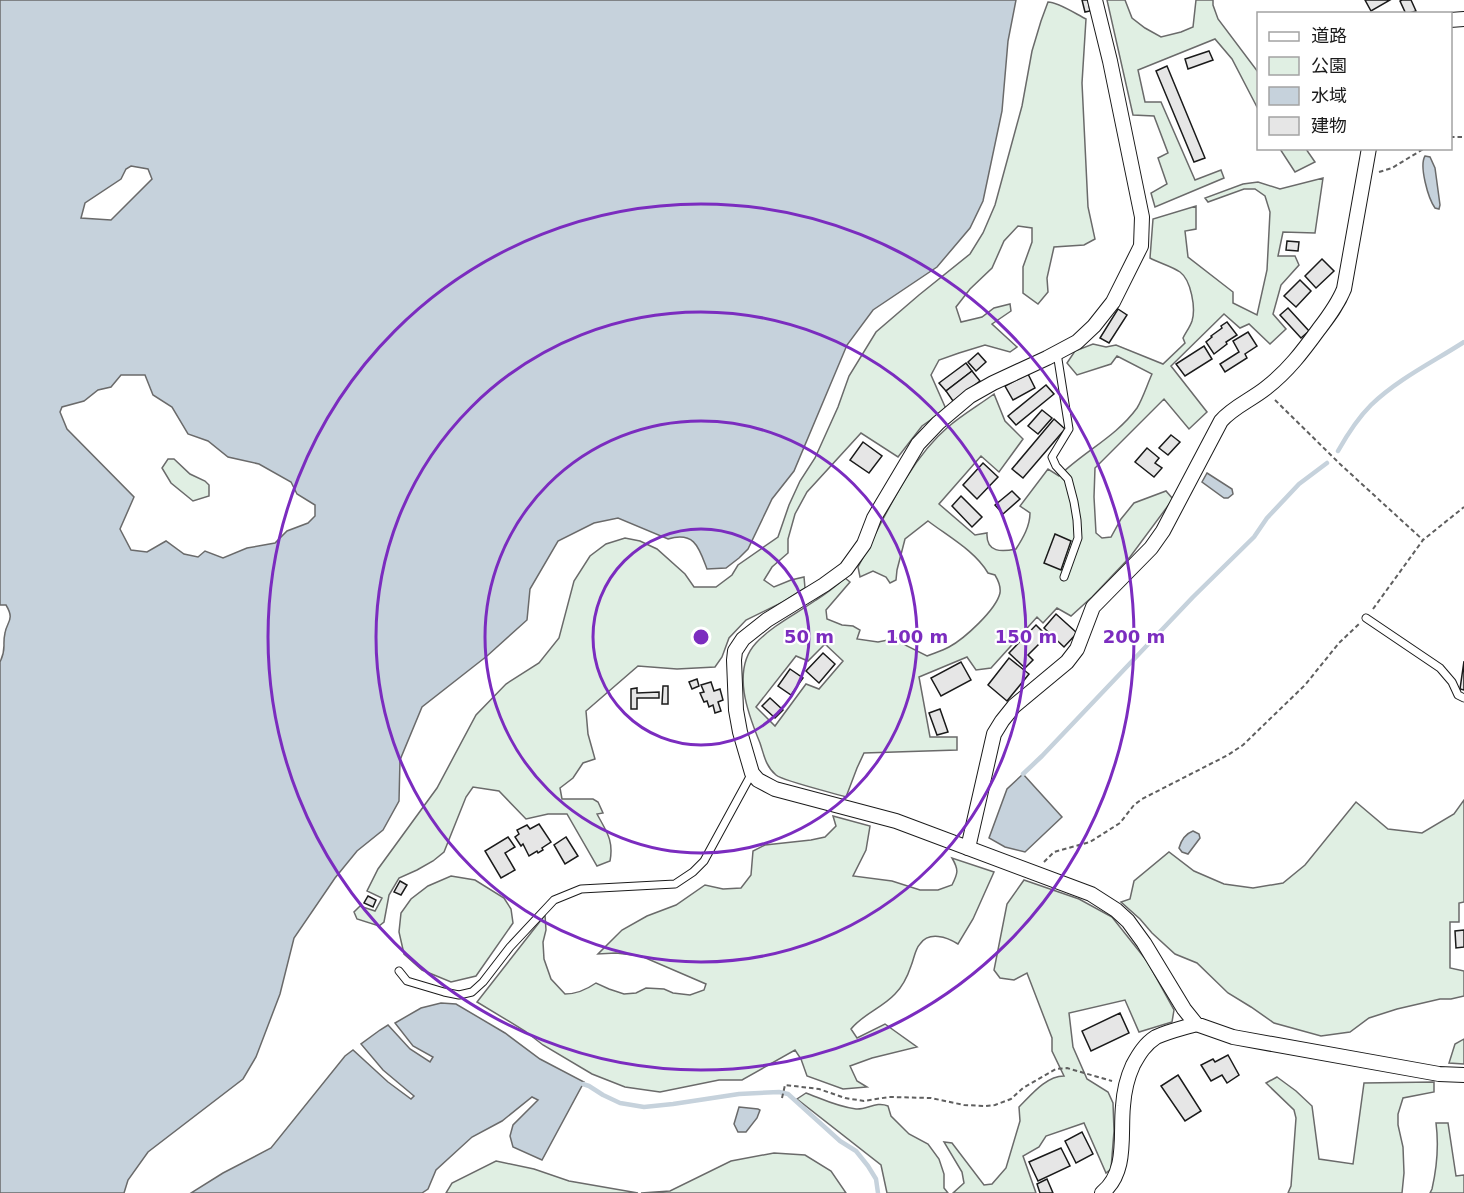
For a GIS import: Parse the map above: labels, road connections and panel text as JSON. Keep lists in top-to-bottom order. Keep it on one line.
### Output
{"legend":["道路","公園","水域","建物"],"rings":["50 m","100 m","150 m","200 m"]}
